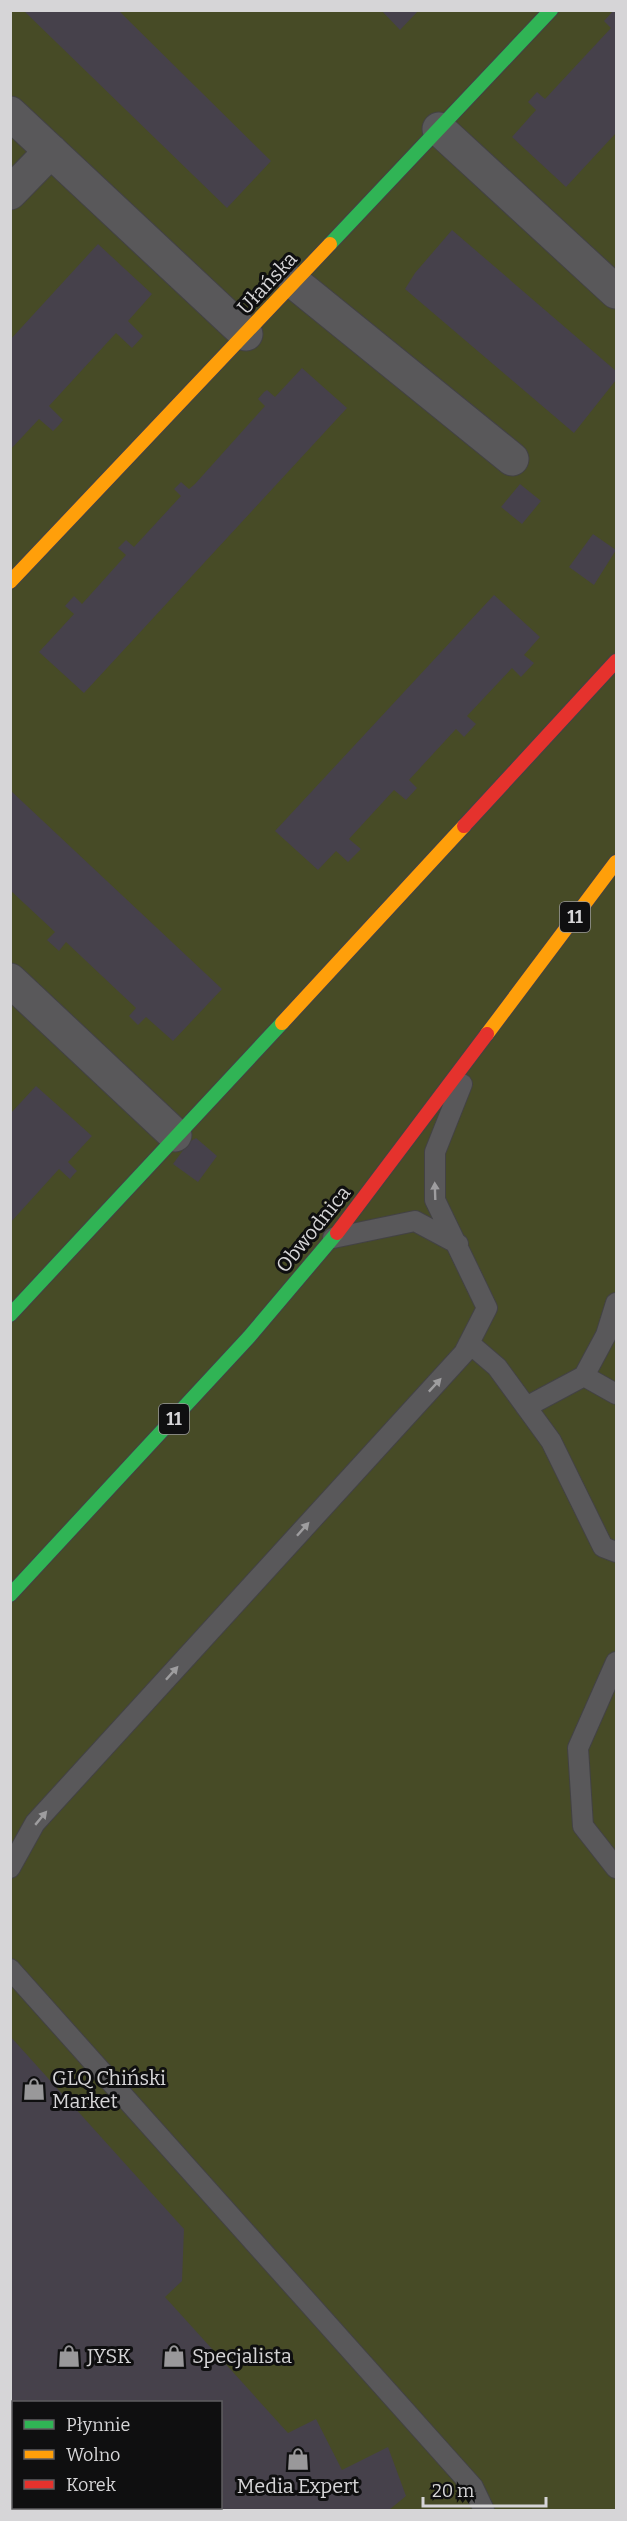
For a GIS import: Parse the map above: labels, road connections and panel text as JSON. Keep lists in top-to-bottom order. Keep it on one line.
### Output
{"streets":{"main road":["Ułańska","11","Obwodnica"]},"places":{"shop":["GLQ Chiński Market","JYSK","Specjalista","Media Expert"]},"legend":["Płynnie","Wolno","Korek"],"scale_bar":"20 m"}
